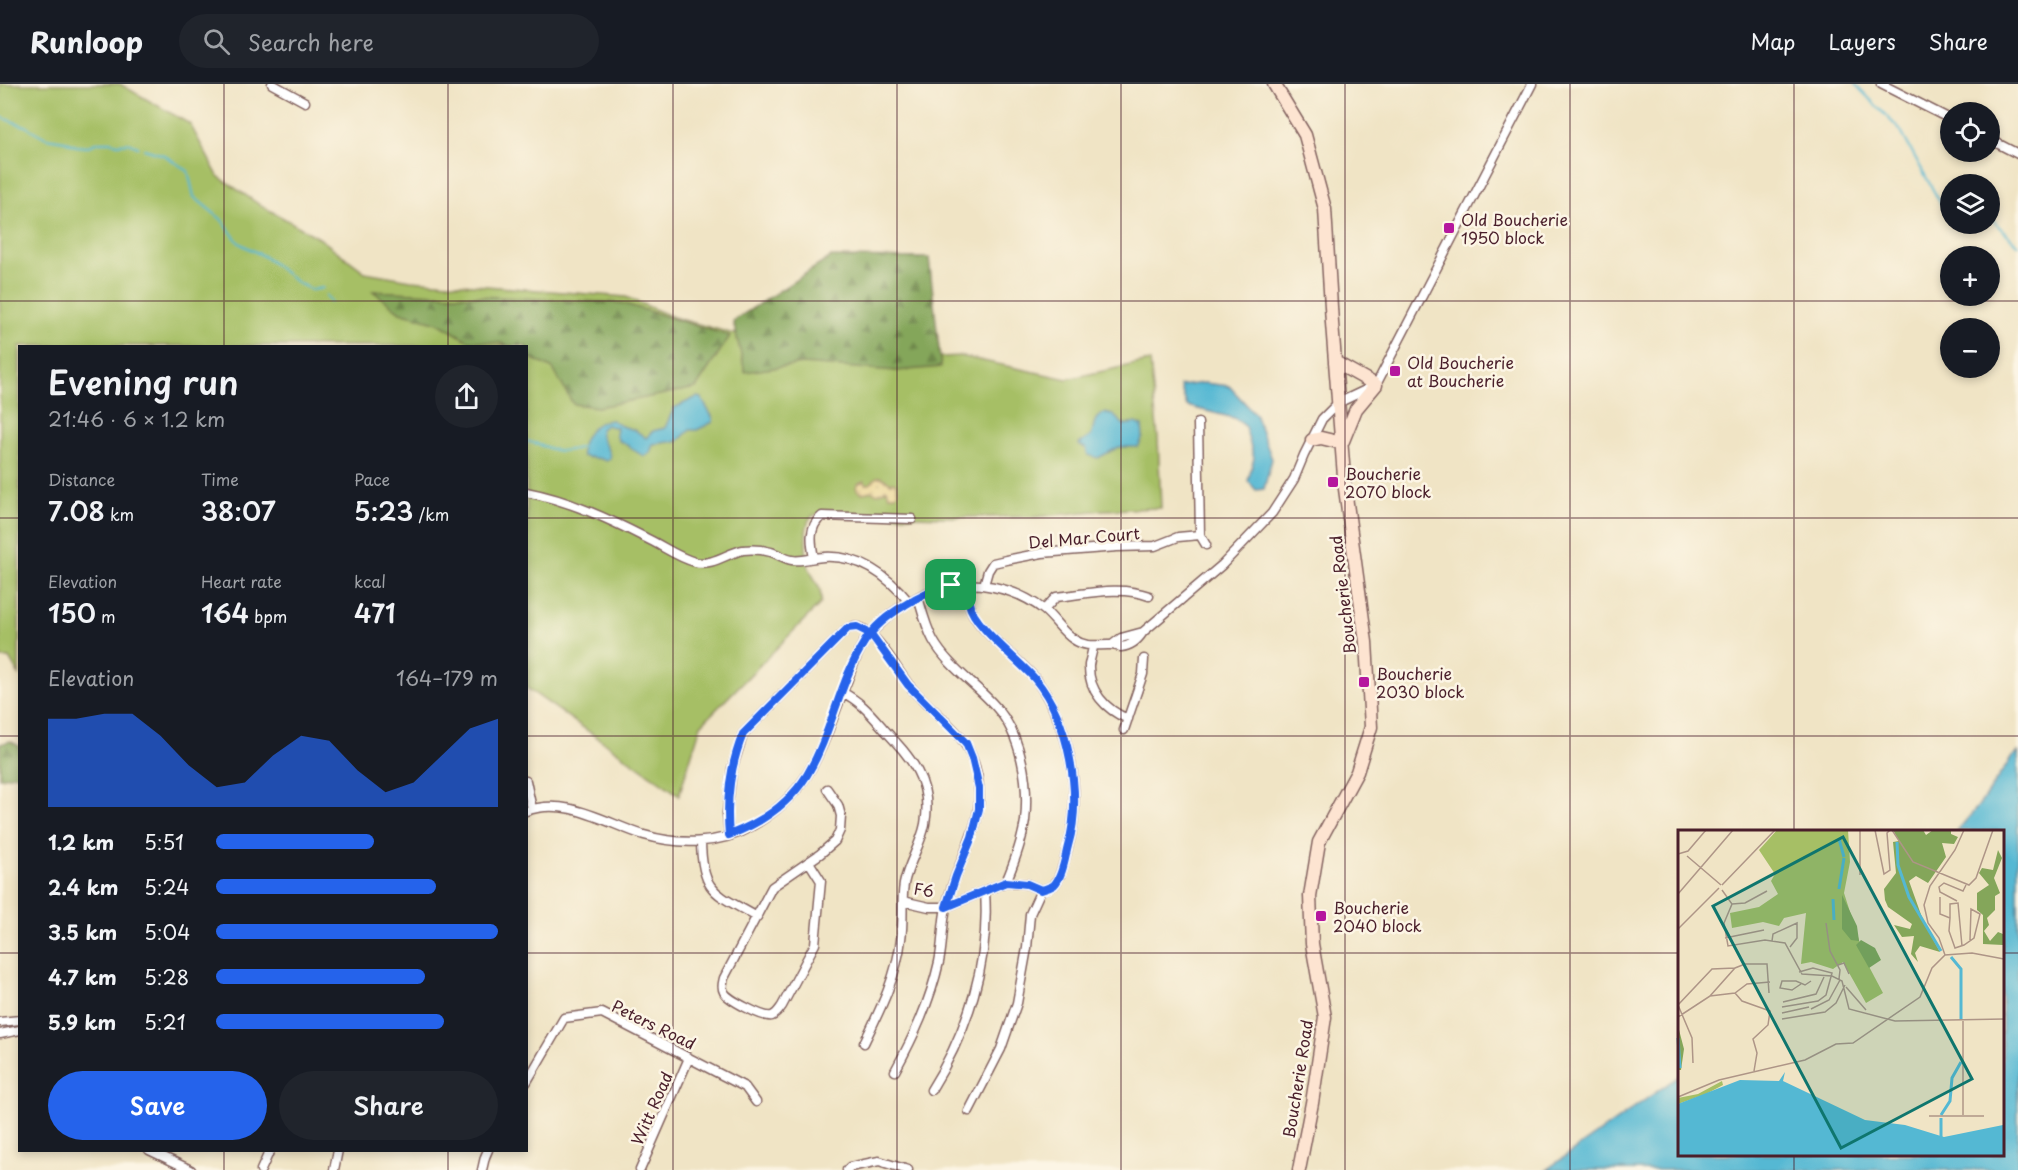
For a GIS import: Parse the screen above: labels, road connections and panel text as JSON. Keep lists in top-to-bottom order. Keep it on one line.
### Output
{"streets":{"main road":["Boucherie Road"],"street":["Del Mar Court","F6","Peters Road","Witt Road"]},"crossings":[["Peters Road","Witt Road"]],"places":{"transit":["Old Boucherie 1950 block","Old Boucherie at Boucherie","Boucherie 2070 block","Boucherie 2030 block","Boucherie 2040 block"]},"page":{"header":"Runloop","search":"Search here","nav":["Map","Layers","Share"],"map_buttons":["+","−"],"heading":["Evening run","21:46 · 6 × 1.2 km"],"stats":[["Distance","7.08 km"],["Time","38:07"],["Pace","5:23 /km"],["Elevation","150 m"],["Heart rate","164 bpm"],["kcal","471"]],"chart":["Elevation","164–179 m"],"list":[{"name":"1.2 km","note":"5:51"},{"name":"2.4 km","note":"5:24"},{"name":"3.5 km","note":"5:04"},{"name":"4.7 km","note":"5:28"},{"name":"5.9 km","note":"5:21"}],"buttons":["Save","Share"]}}
